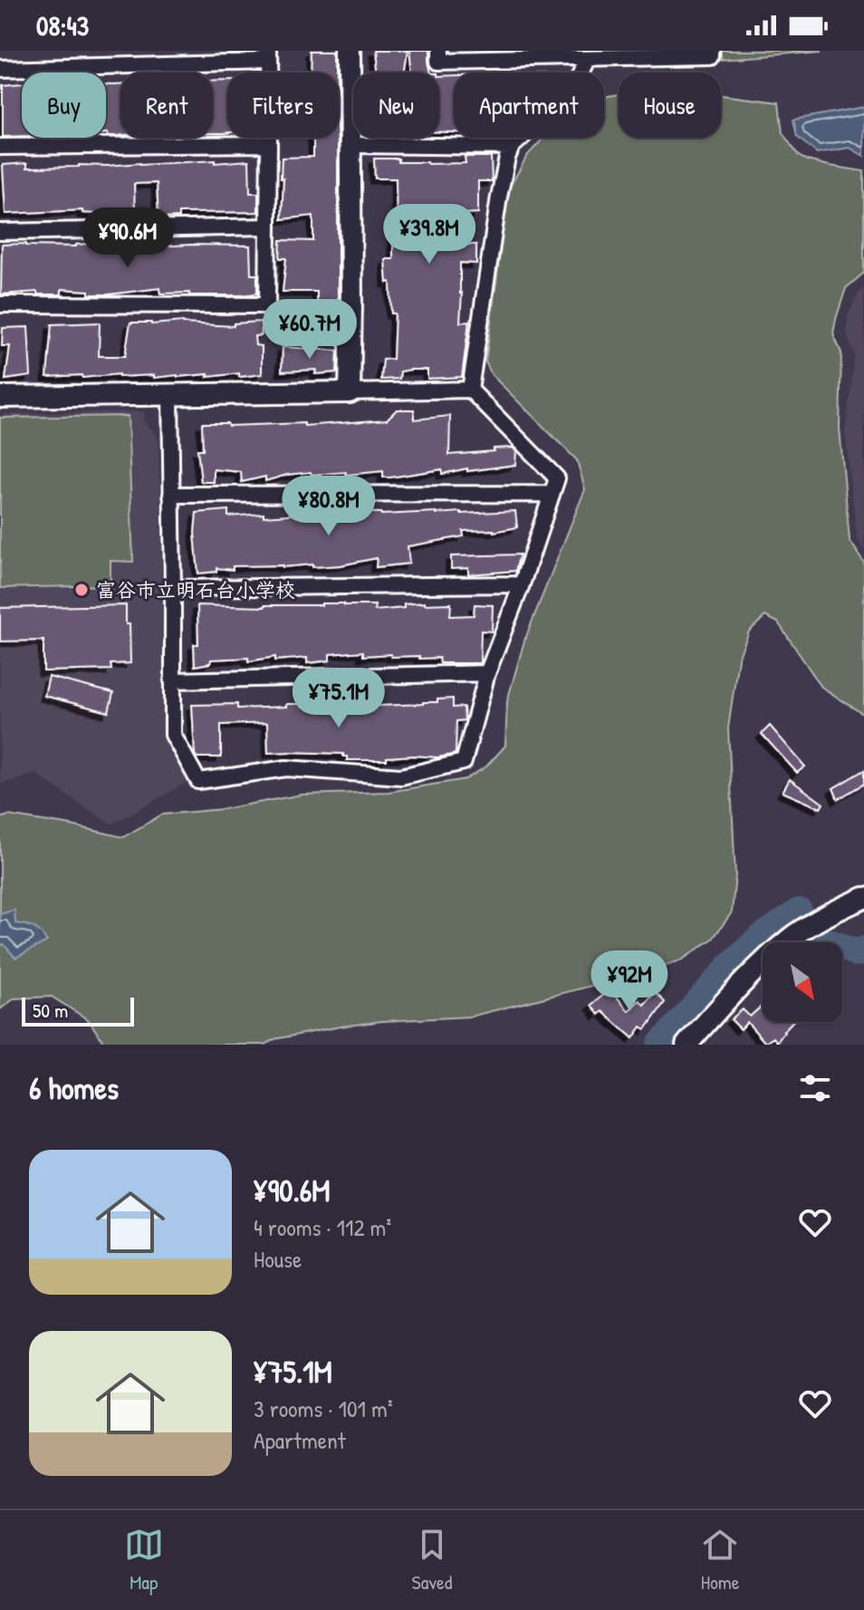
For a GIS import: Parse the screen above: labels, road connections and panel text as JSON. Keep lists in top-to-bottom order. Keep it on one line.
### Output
{"places":["富谷市立明石台小学校"],"scale_bar":"50 m","north":"bottom right","page":{"status":"08:43","chip":["Buy","Rent","Filters","New","Apartment","House"],"price":["¥39.8M","¥90.6M","¥60.7M","¥80.8M","¥75.1M","¥92M"],"scale":"50 m","heading":"6 homes","list":[{"name":"¥90.6M","note":"4 rooms · 112 m² · House"},{"name":"¥75.1M","note":"3 rooms · 101 m² · Apartment"}],"tabs":["Map","Saved","Home"]}}
